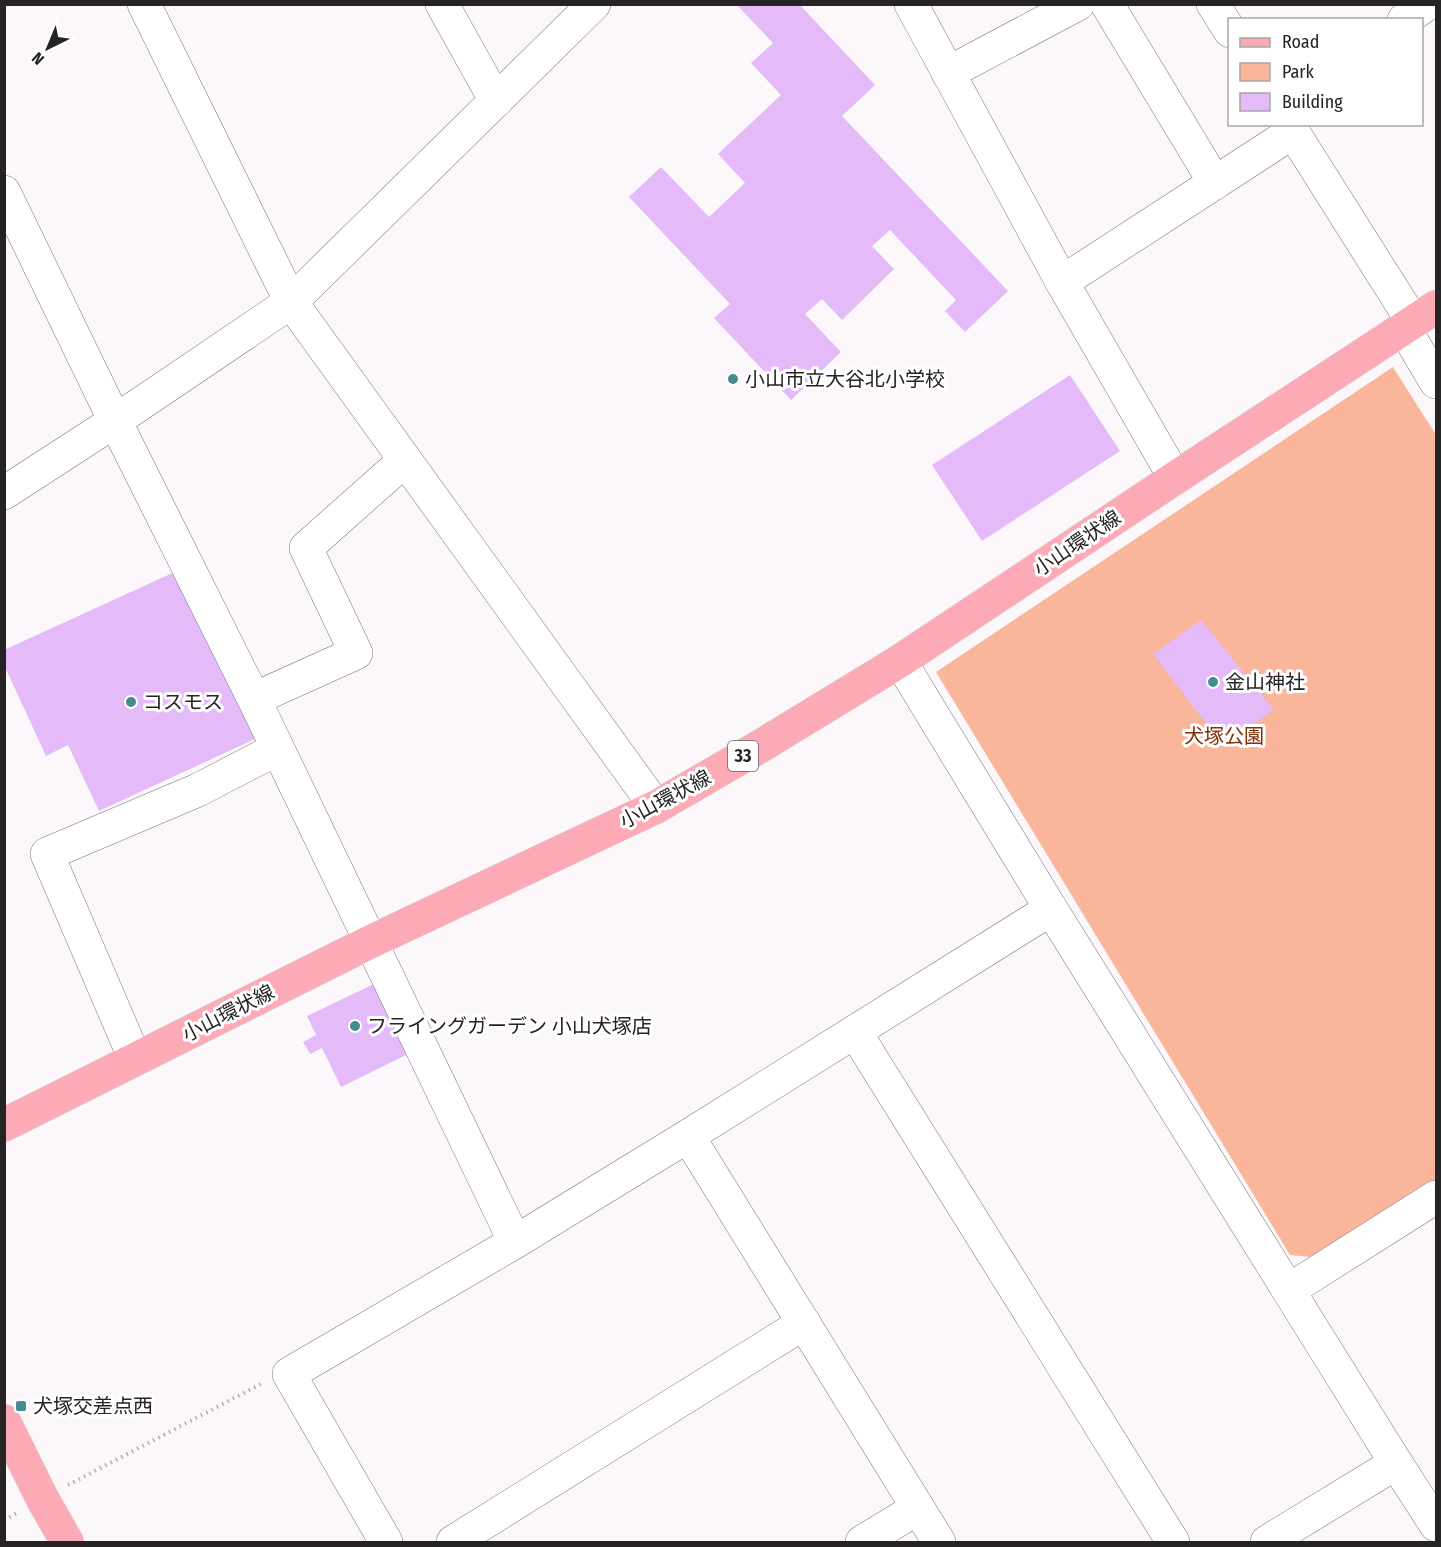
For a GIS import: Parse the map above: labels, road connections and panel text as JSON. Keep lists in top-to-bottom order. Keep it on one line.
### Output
{"streets":{"main road":["小山環状線","33"]},"parks":["犬塚公園"],"places":{"other":["小山市立大谷北小学校","金山神社","コスモス","フライングガーデン 小山犬塚店"],"transit":["犬塚交差点西"]},"legend":["Road","Park","Building"],"north":"bottom left"}
